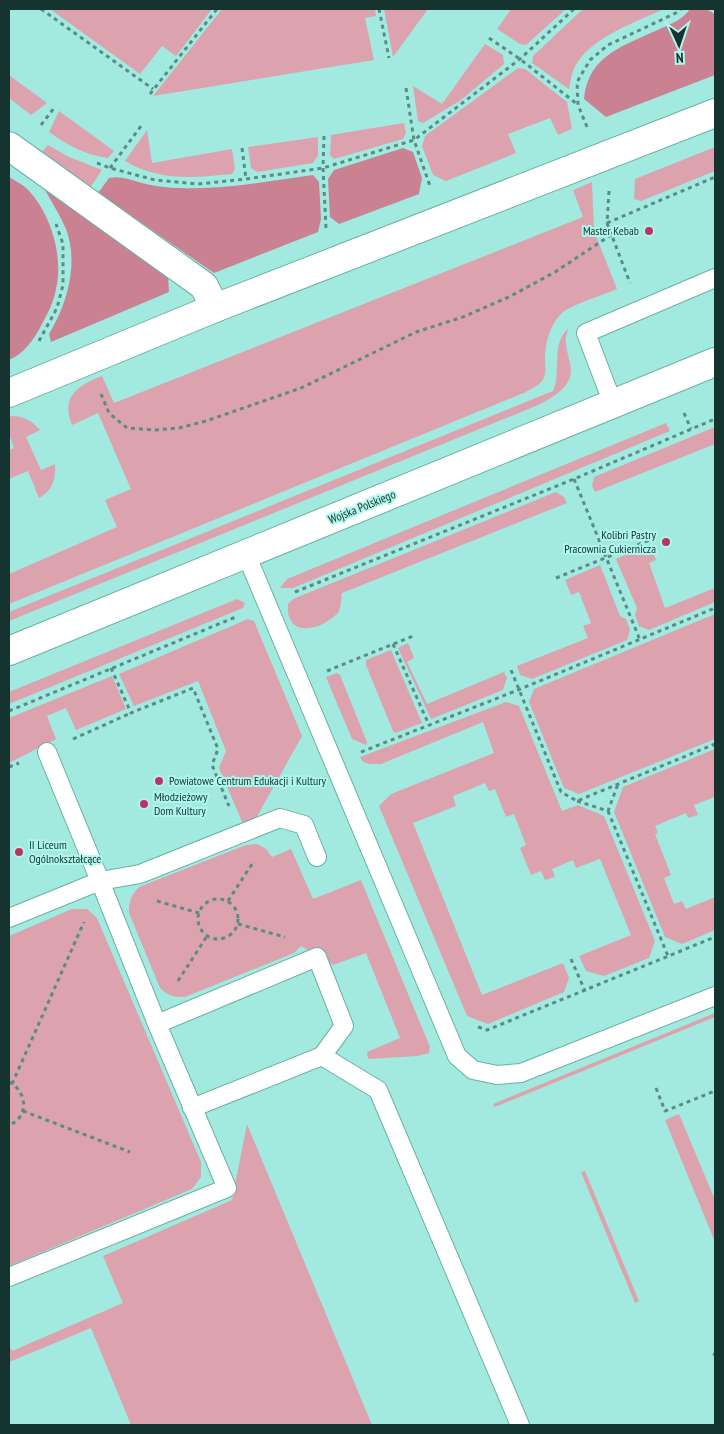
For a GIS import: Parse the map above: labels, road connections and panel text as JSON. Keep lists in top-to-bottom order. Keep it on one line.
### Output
{"streets":{"street":["Wojska Polskiego"]},"places":["Master Kebab","Kolibri Pastry Pracownia Cukiernicza","Powiatowe Centrum Edukacji i Kultury","Młodzieżowy Dom Kultury","II Liceum Ogólnokształcące"],"north":"bottom"}
